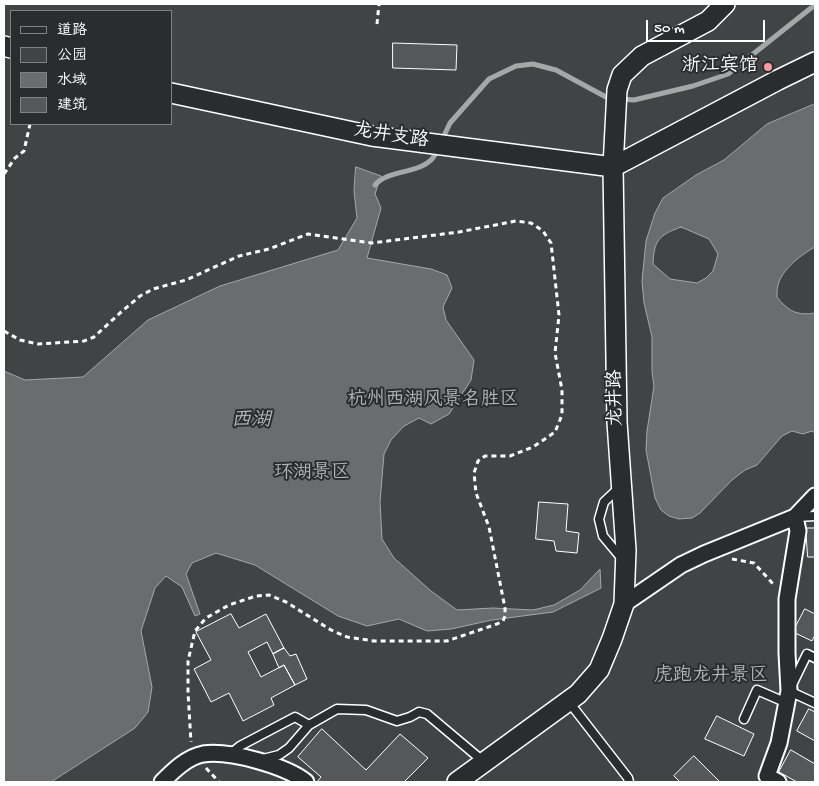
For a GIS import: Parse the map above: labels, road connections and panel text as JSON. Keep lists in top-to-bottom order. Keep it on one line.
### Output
{"streets":{"street":["龙井支路","龙井路"]},"crossings":[["龙井支路","龙井路"]],"water":["西湖"],"parks":["杭州西湖风景名胜区","环湖景区","虎跑龙井景区"],"places":["浙江宾馆"],"legend":["道路","公园","水域","建筑"],"scale_bar":"50 m"}
